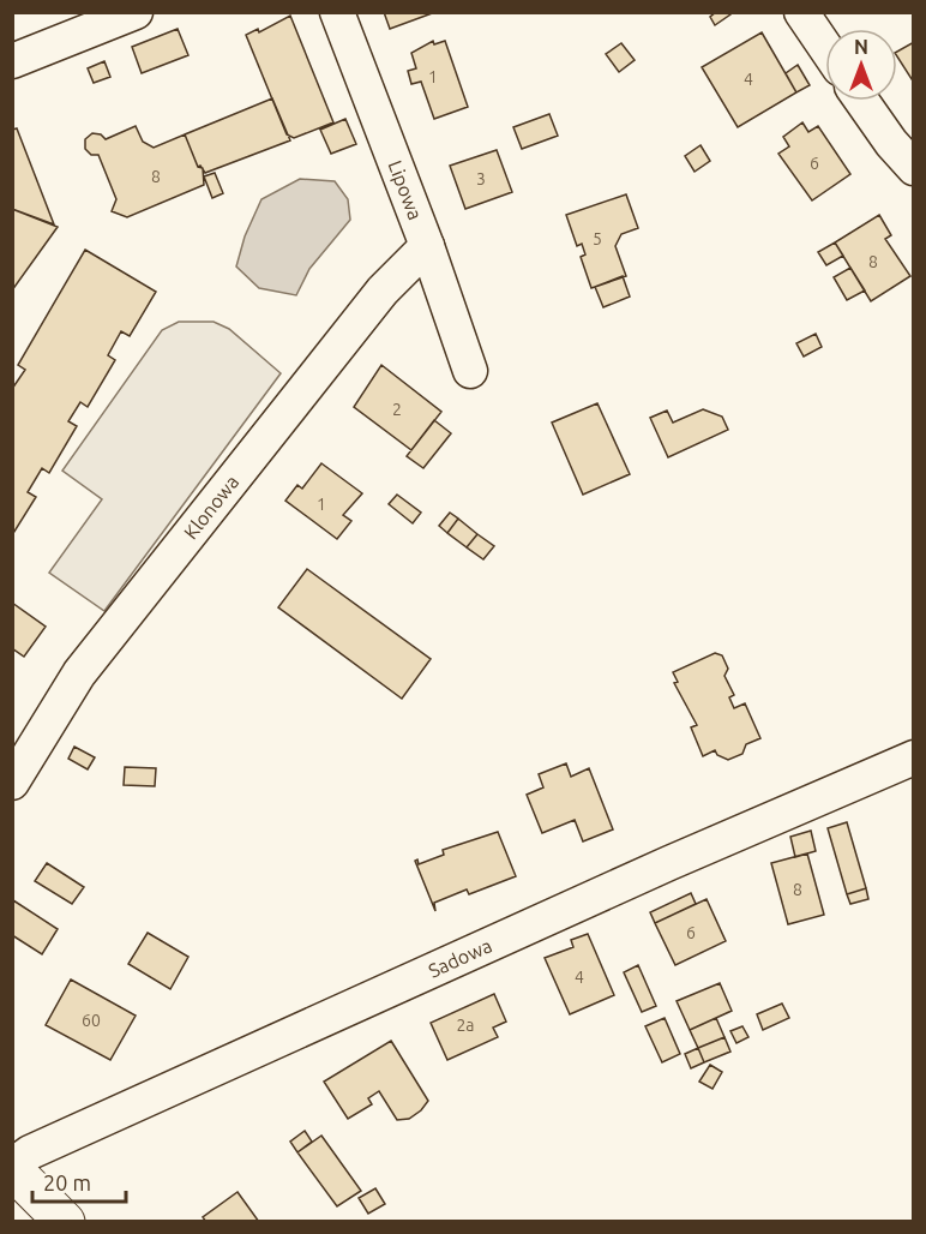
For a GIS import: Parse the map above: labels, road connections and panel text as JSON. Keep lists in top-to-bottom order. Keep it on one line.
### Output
{"streets":{"street":["Lipowa","Klonowa","Sadowa"]},"crossings":[["Lipowa","Klonowa"]],"house_numbers":["1","4","6","8","3","5","8","2","1","8","6","4","60","2a"],"scale_bar":"20 m","north":"top"}
